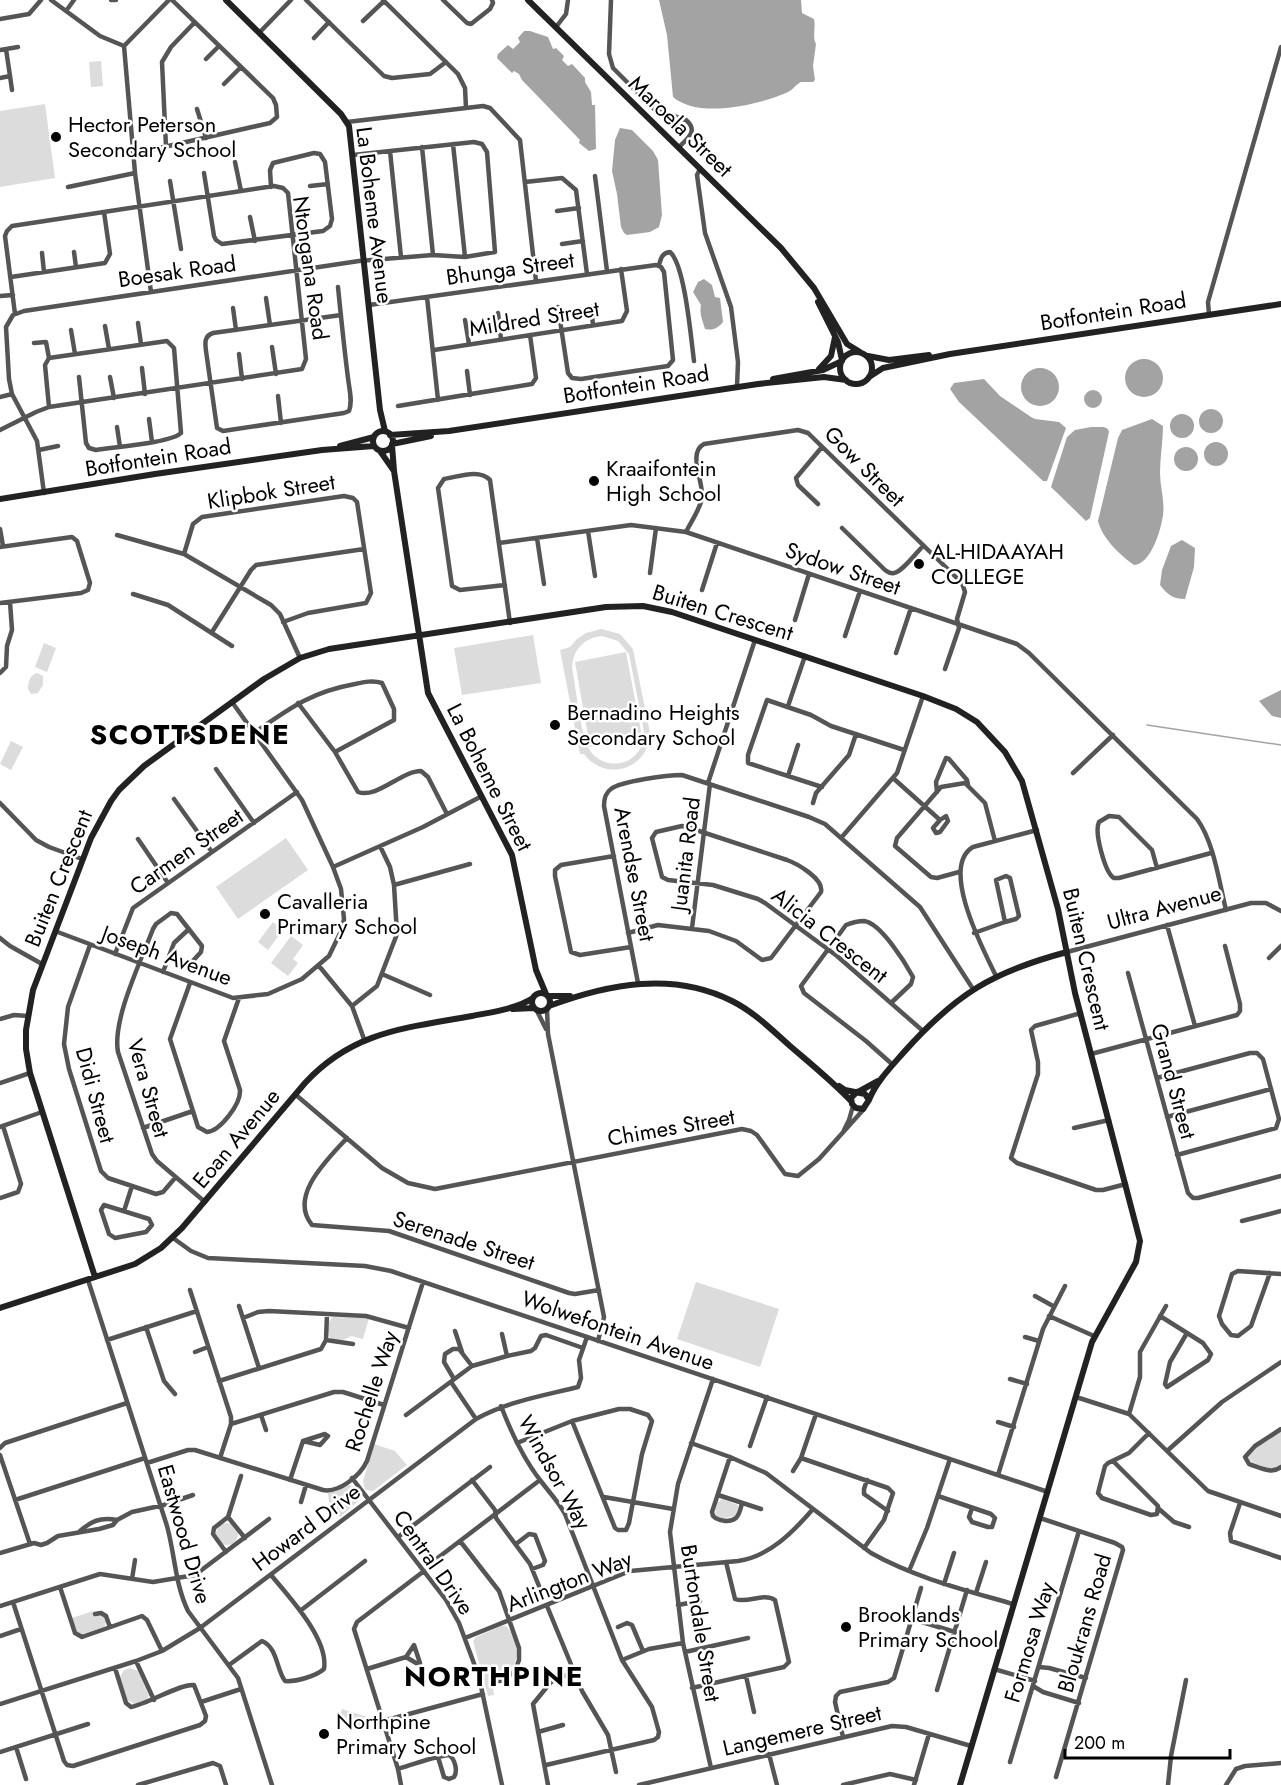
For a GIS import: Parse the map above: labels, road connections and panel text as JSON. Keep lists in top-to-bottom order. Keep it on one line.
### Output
{"streets":{"street":["Maroela Street","La Boheme Avenue","Ntongana Road","Bhunga Street","Boesak Road","Botfontein Road","Mildred Street","Gow Street","Klipbok Street","Sydow Street","Buiten Crescent","La Boheme Street","Carmen Street","Juanita Road","Arendse Street","Ultra Avenue","Alicia Crescent","Joseph Avenue","Grand Street","Vera Street","Didi Street","Chimes Street","Eoan Avenue","Serenade Street","Wolwefontein Avenue","Rochelle Way","Windsor Way","Howard Drive","Eastwood Drive","Central Drive","Arlington Way","Burtondale Street","Bloukrans Road","Formosa Way","Langemere Street"]},"crossings":[["Maroela Street","Botfontein Road"],["La Boheme Avenue","Bhunga Street"],["La Boheme Avenue","Boesak Road"],["La Boheme Avenue","Botfontein Road"],["Ntongana Road","Boesak Road"],["Bhunga Street","Mildred Street"],["Gow Street","Sydow Street"],["Sydow Street","Ultra Avenue"],["Buiten Crescent","La Boheme Street"],["Buiten Crescent","Juanita Road"],["Buiten Crescent","Ultra Avenue"],["Buiten Crescent","Joseph Avenue"],["Buiten Crescent","Eoan Avenue"],["Buiten Crescent","Wolwefontein Avenue"],["Buiten Crescent","Langemere Street"],["La Boheme Street","Eoan Avenue"],["Carmen Street","Joseph Avenue"],["Juanita Road","Arendse Street"],["Juanita Road","Alicia Crescent"],["Arendse Street","Ultra Avenue"],["Ultra Avenue","Alicia Crescent"],["Ultra Avenue","Chimes Street"],["Joseph Avenue","Vera Street"],["Joseph Avenue","Didi Street"],["Vera Street","Didi Street"],["Vera Street","Eoan Avenue"],["Eoan Avenue","Wolwefontein Avenue"],["Eoan Avenue","Eastwood Drive"],["Wolwefontein Avenue","Rochelle Way"],["Wolwefontein Avenue","Howard Drive"],["Wolwefontein Avenue","Burtondale Street"],["Rochelle Way","Howard Drive"],["Rochelle Way","Central Drive"],["Windsor Way","Howard Drive"],["Windsor Way","Arlington Way"],["Howard Drive","Eastwood Drive"],["Howard Drive","Central Drive"],["Central Drive","Arlington Way"],["Arlington Way","Burtondale Street"],["Burtondale Street","Langemere Street"],["Bloukrans Road","Formosa Way"]],"districts":["SCOTTSDENE","NORTHPINE"],"places":["Hector Peterson Secondary School","Kraaifontein High School","AL-HIDAAYAH COLLEGE","Bernadino Heights Secondary School","Cavalleria Primary School","Brooklands Primary School","Northpine Primary School"],"scale_bar":"200 m"}
